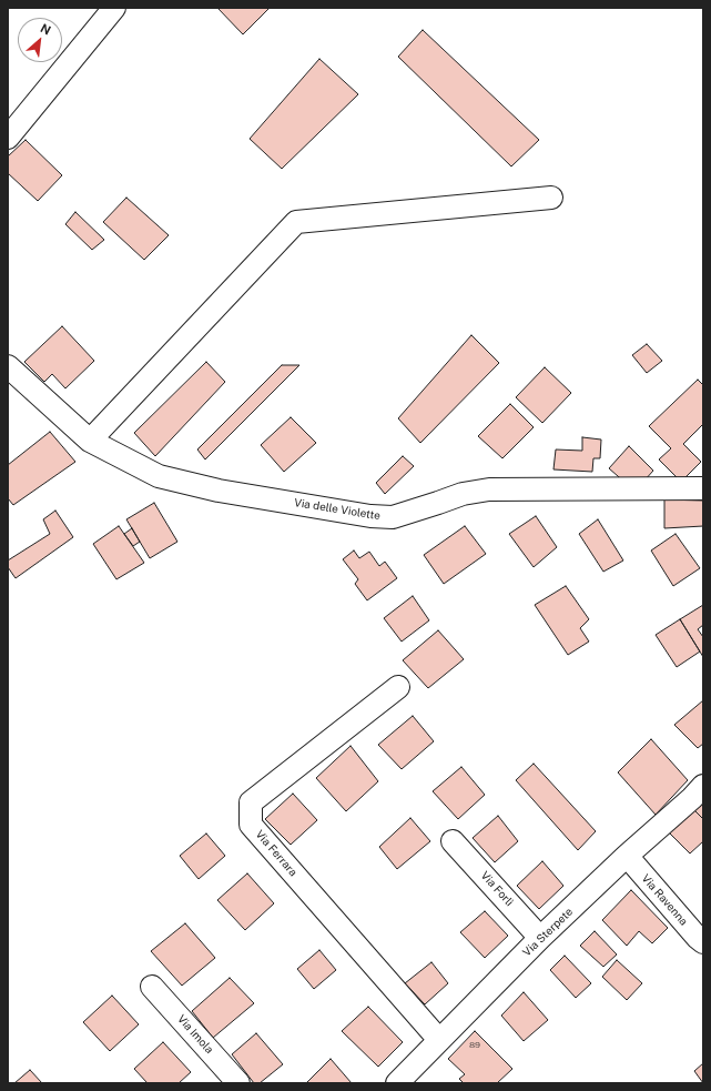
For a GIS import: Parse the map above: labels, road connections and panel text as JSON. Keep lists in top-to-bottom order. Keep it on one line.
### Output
{"streets":{"street":["Via delle Violette","Via Ferrara","Via Forlì","Via Ravenna","Via Sterpete","Via Imola"]},"crossings":[["Via Ferrara","Via Sterpete"],["Via Forlì","Via Sterpete"],["Via Ravenna","Via Sterpete"]],"house_numbers":["89"],"north":"top right"}
